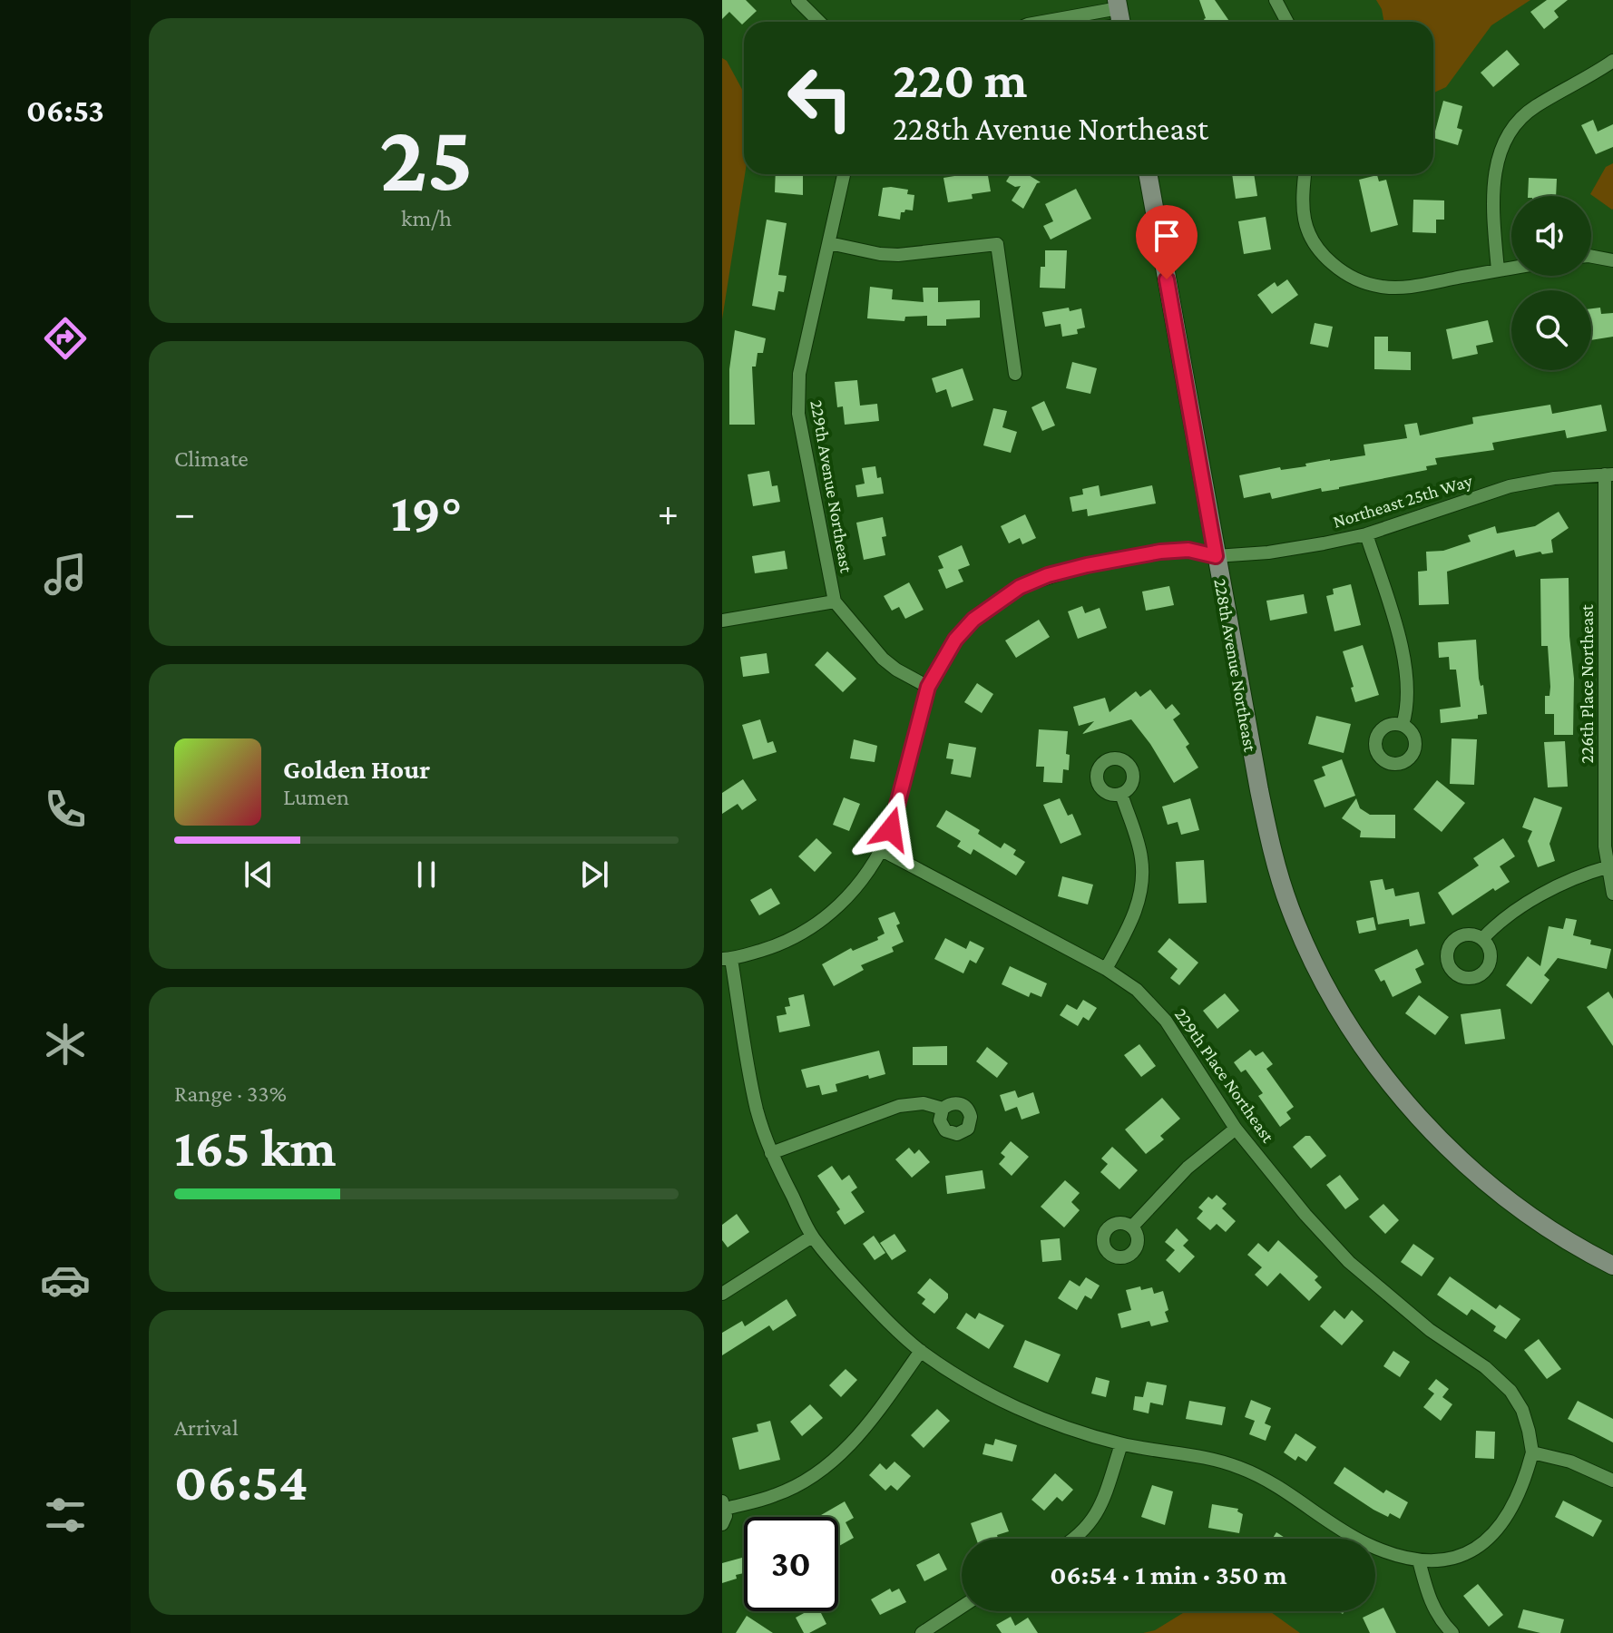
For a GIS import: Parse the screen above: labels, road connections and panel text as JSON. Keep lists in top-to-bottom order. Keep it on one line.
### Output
{"streets":{"main road":["228th Avenue Northeast"],"street":["229th Avenue Northeast","Northeast 25th Way","226th Place Northeast","229th Place Northeast"]},"crossings":[["229th Avenue Northeast","Northeast 25th Way"],["Northeast 25th Way","228th Avenue Northeast"],["Northeast 25th Way","226th Place Northeast"],["Northeast 25th Way","229th Place Northeast"]],"page":{"tabs":"06:53","tile":[["25","km/h"],"Climate",["Range · 33%","165 km"],["Arrival","06:54"]],"turn":["220 m","228th Avenue Northeast"],"heat":["−","19°","+"],"song":["Golden Hour","Lumen"],"limit":"30","trip":"06:54 · 1 min · 350 m"}}
